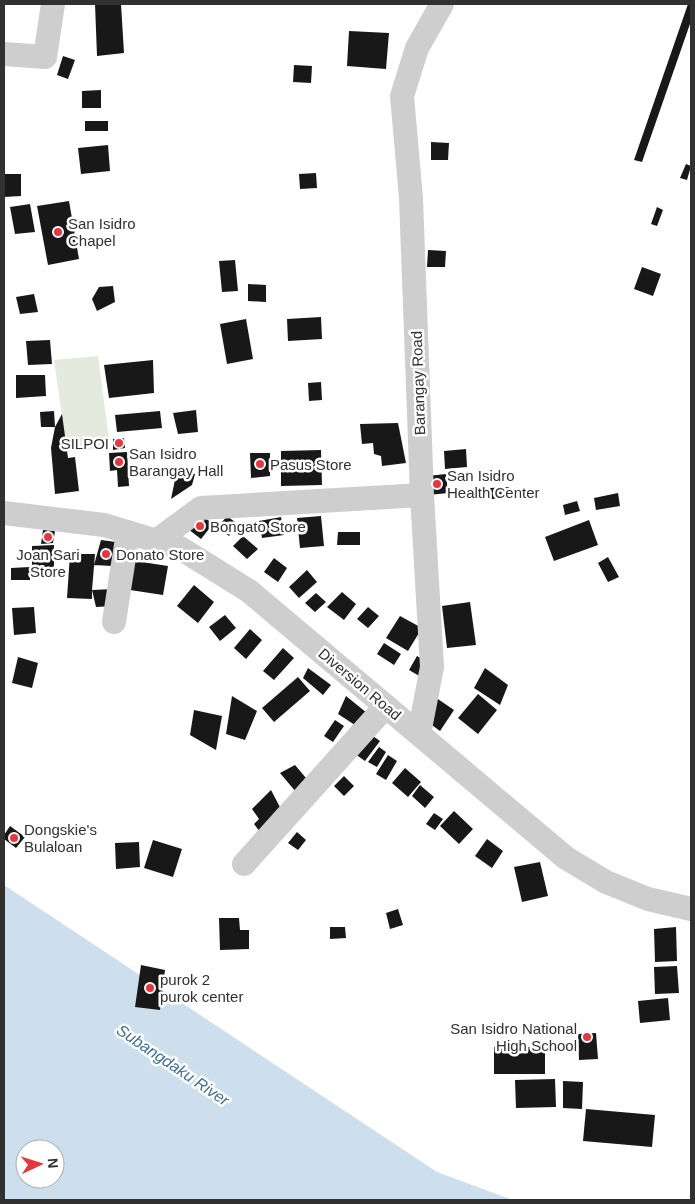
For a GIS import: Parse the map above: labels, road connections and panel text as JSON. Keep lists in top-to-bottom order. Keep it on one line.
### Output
{"streets":{"street":["Barangay Road","Diversion Road"]},"crossings":[["Barangay Road","Diversion Road"]],"water":["Subangdaku River"],"places":["San Isidro Chapel","SILPOI","San Isidro Barangay Hall","Pasus Store","San Isidro Health Center","Bongato Store","Joan Sari Store","Donato Store","Dongskie's Bulaloan","purok 2 purok center","San Isidro National High School"],"north":"right"}
